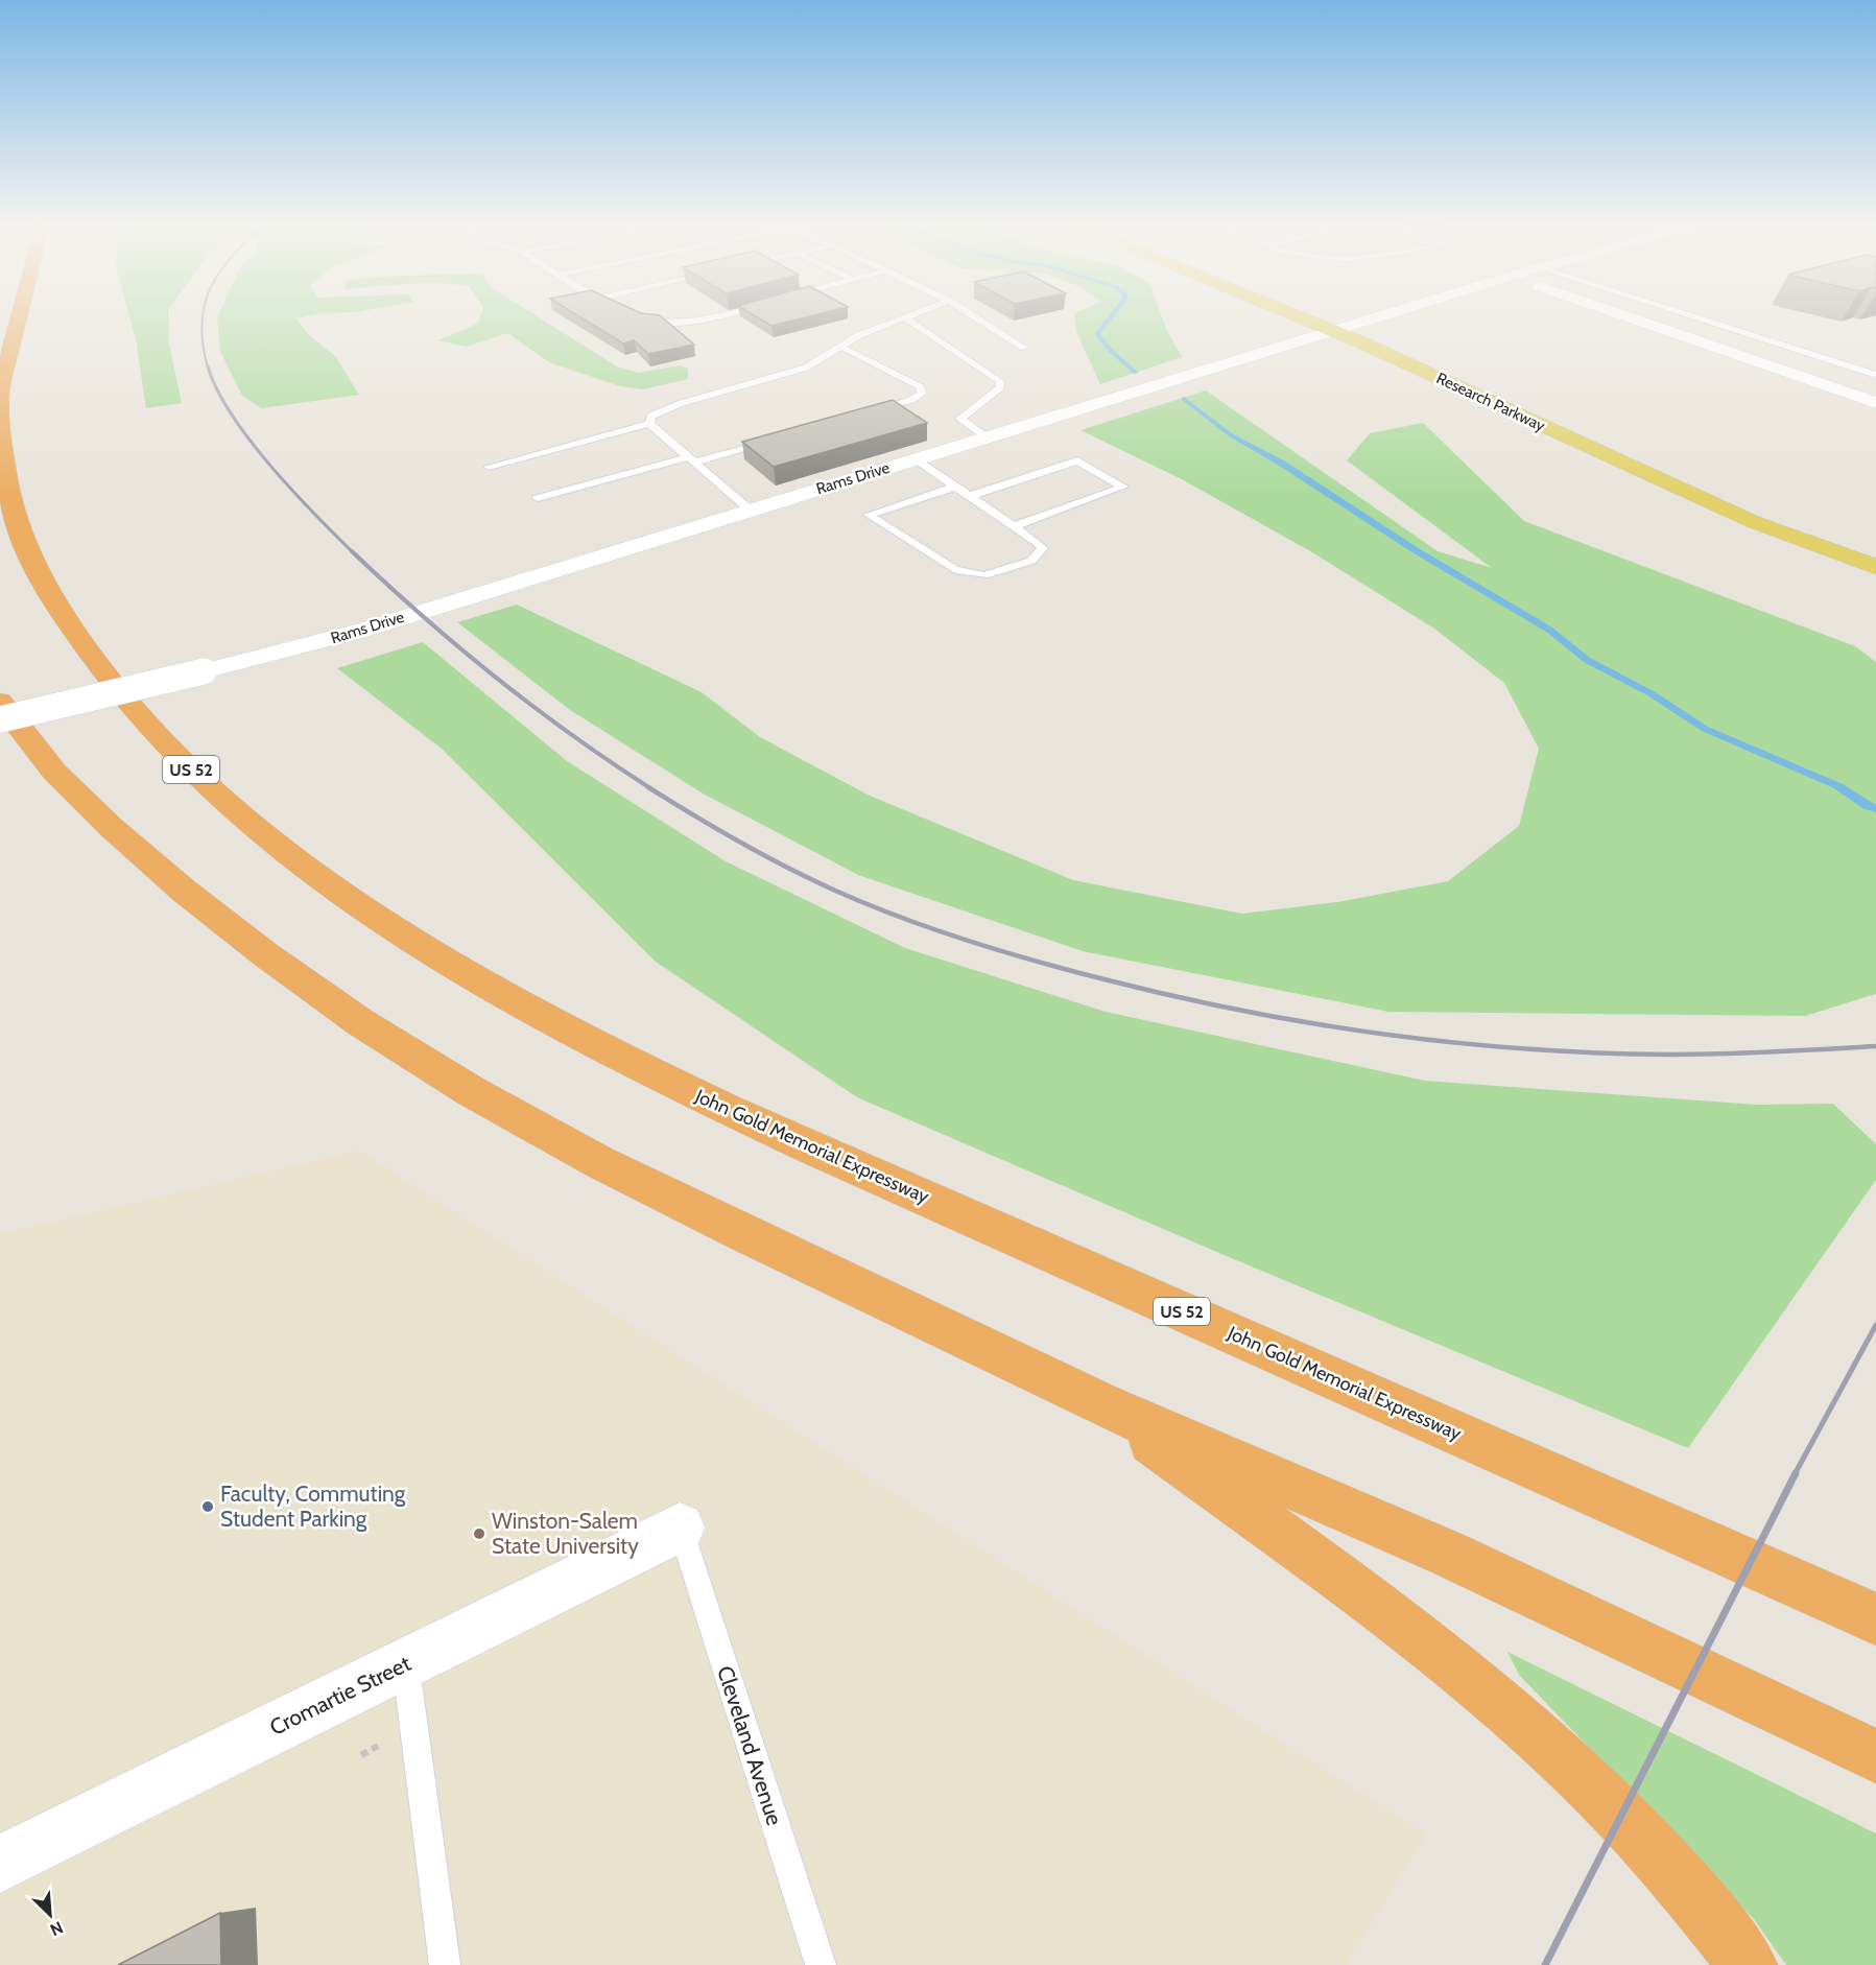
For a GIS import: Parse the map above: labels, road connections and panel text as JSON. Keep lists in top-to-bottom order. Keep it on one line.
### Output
{"streets":{"highway":["US 52","John Gold Memorial Expressway"],"main road":["Research Parkway","Rams Drive","Cromartie Street"],"lane":["Cleveland Avenue"]},"crossings":[["Research Parkway","Rams Drive"],["Cromartie Street","Cleveland Avenue"]],"places":["Faculty, Commuting Student Parking","Winston-Salem State University"],"north":"bottom right"}
